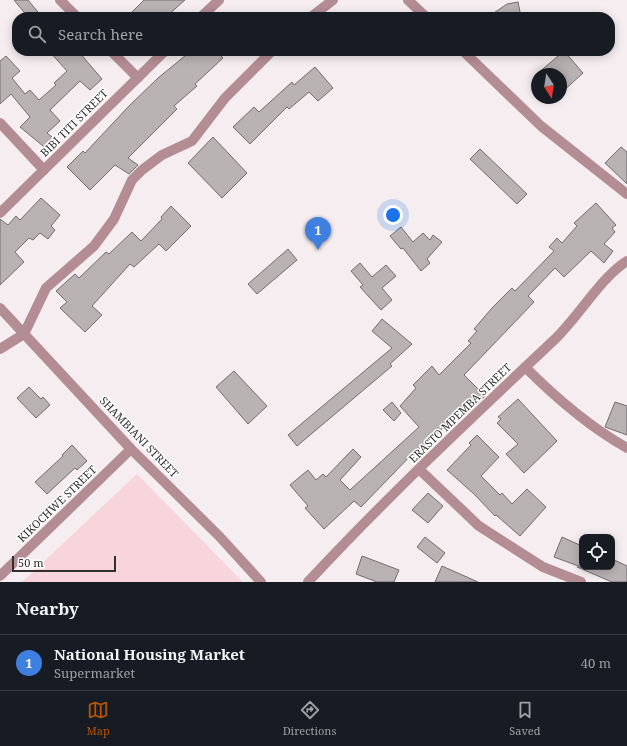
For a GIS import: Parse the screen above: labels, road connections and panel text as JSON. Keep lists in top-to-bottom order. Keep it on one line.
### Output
{"streets":{"street":["BIBI TITI STREET","ERASTO MPEMBA STREET","SHAMBIANI STREET","KIKOCHWE STREET"]},"crossings":[["SHAMBIANI STREET","KIKOCHWE STREET"]],"scale_bar":"50 m","north":"bottom","page":{"search":"Search here","pins":"1","scale":"50 m","heading":"Nearby","list":[{"mark":"1","name":"National Housing Market","note":"Supermarket","value":"40 m"}],"nav":["Map","Directions","Saved"]}}
